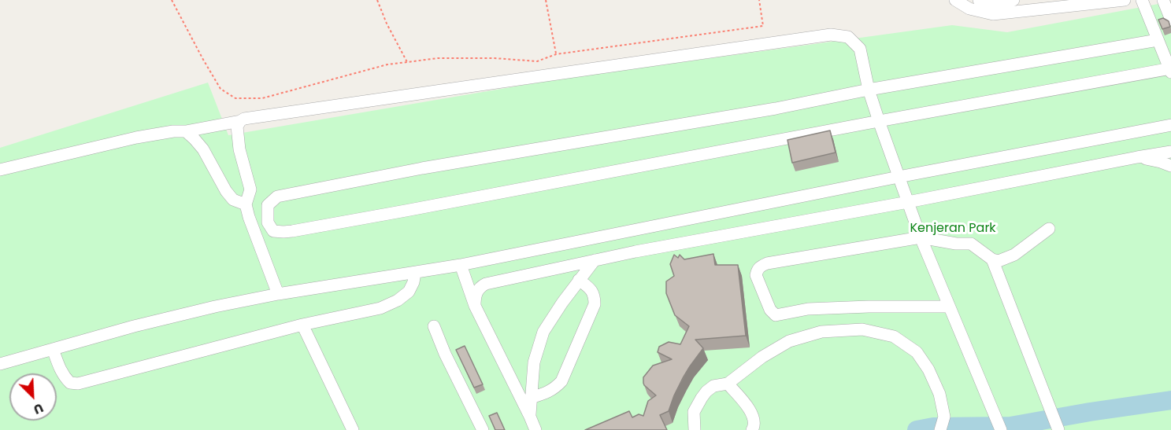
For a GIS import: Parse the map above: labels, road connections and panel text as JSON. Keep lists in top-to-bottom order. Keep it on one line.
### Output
{"parks":["Kenjeran Park"],"north":"bottom right"}
